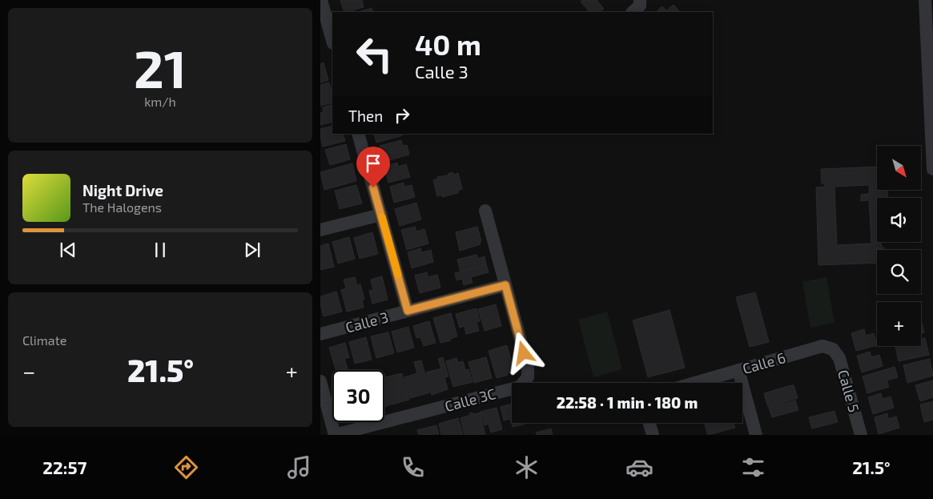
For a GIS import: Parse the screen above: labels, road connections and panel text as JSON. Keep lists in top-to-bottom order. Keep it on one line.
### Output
{"streets":{"street":["Calle 3","Calle 6","Calle 5","Calle 3C"]},"crossings":[["Calle 3","Calle 3C"],["Calle 6","Calle 5"]],"north":"bottom right","page":{"tile":[["21","km/h"],"Climate"],"turn":["40 m","Calle 3"],"then":"Then","map_buttons":"+","song":["Night Drive","The Halogens"],"heat":["−","21.5°","+"],"limit":"30","trip":"22:58 · 1 min · 180 m","tabs":["22:57","21.5°"]}}
